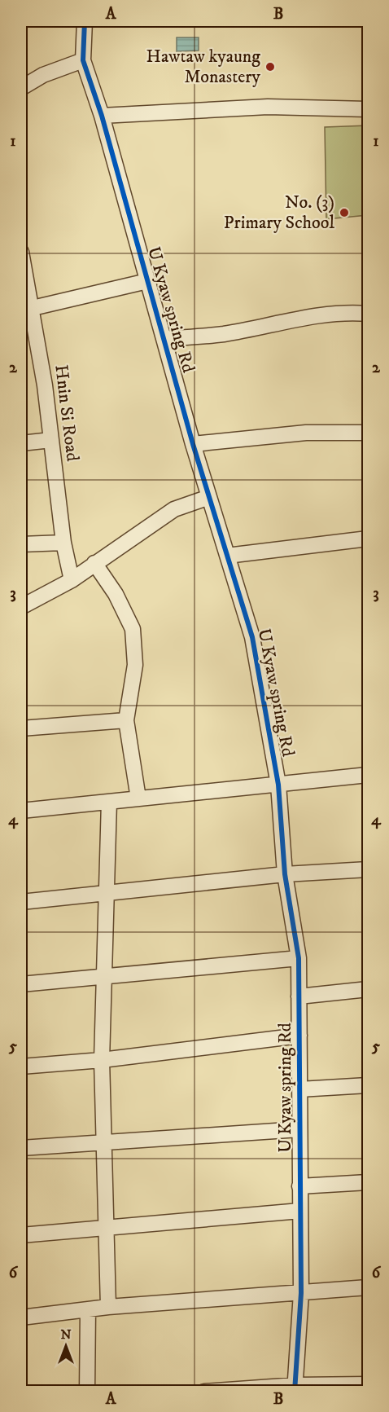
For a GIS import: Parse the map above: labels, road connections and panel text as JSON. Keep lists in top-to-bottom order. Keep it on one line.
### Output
{"streets":{"street":["U Kyaw spring Rd","Hnin Si Road"]},"places":["Hawtaw kyaung Monastery","No. (3) Primary School"],"north":"top","grid":{"columns":["A","B"],"rows":["1","2","3","4","5","6"]}}
